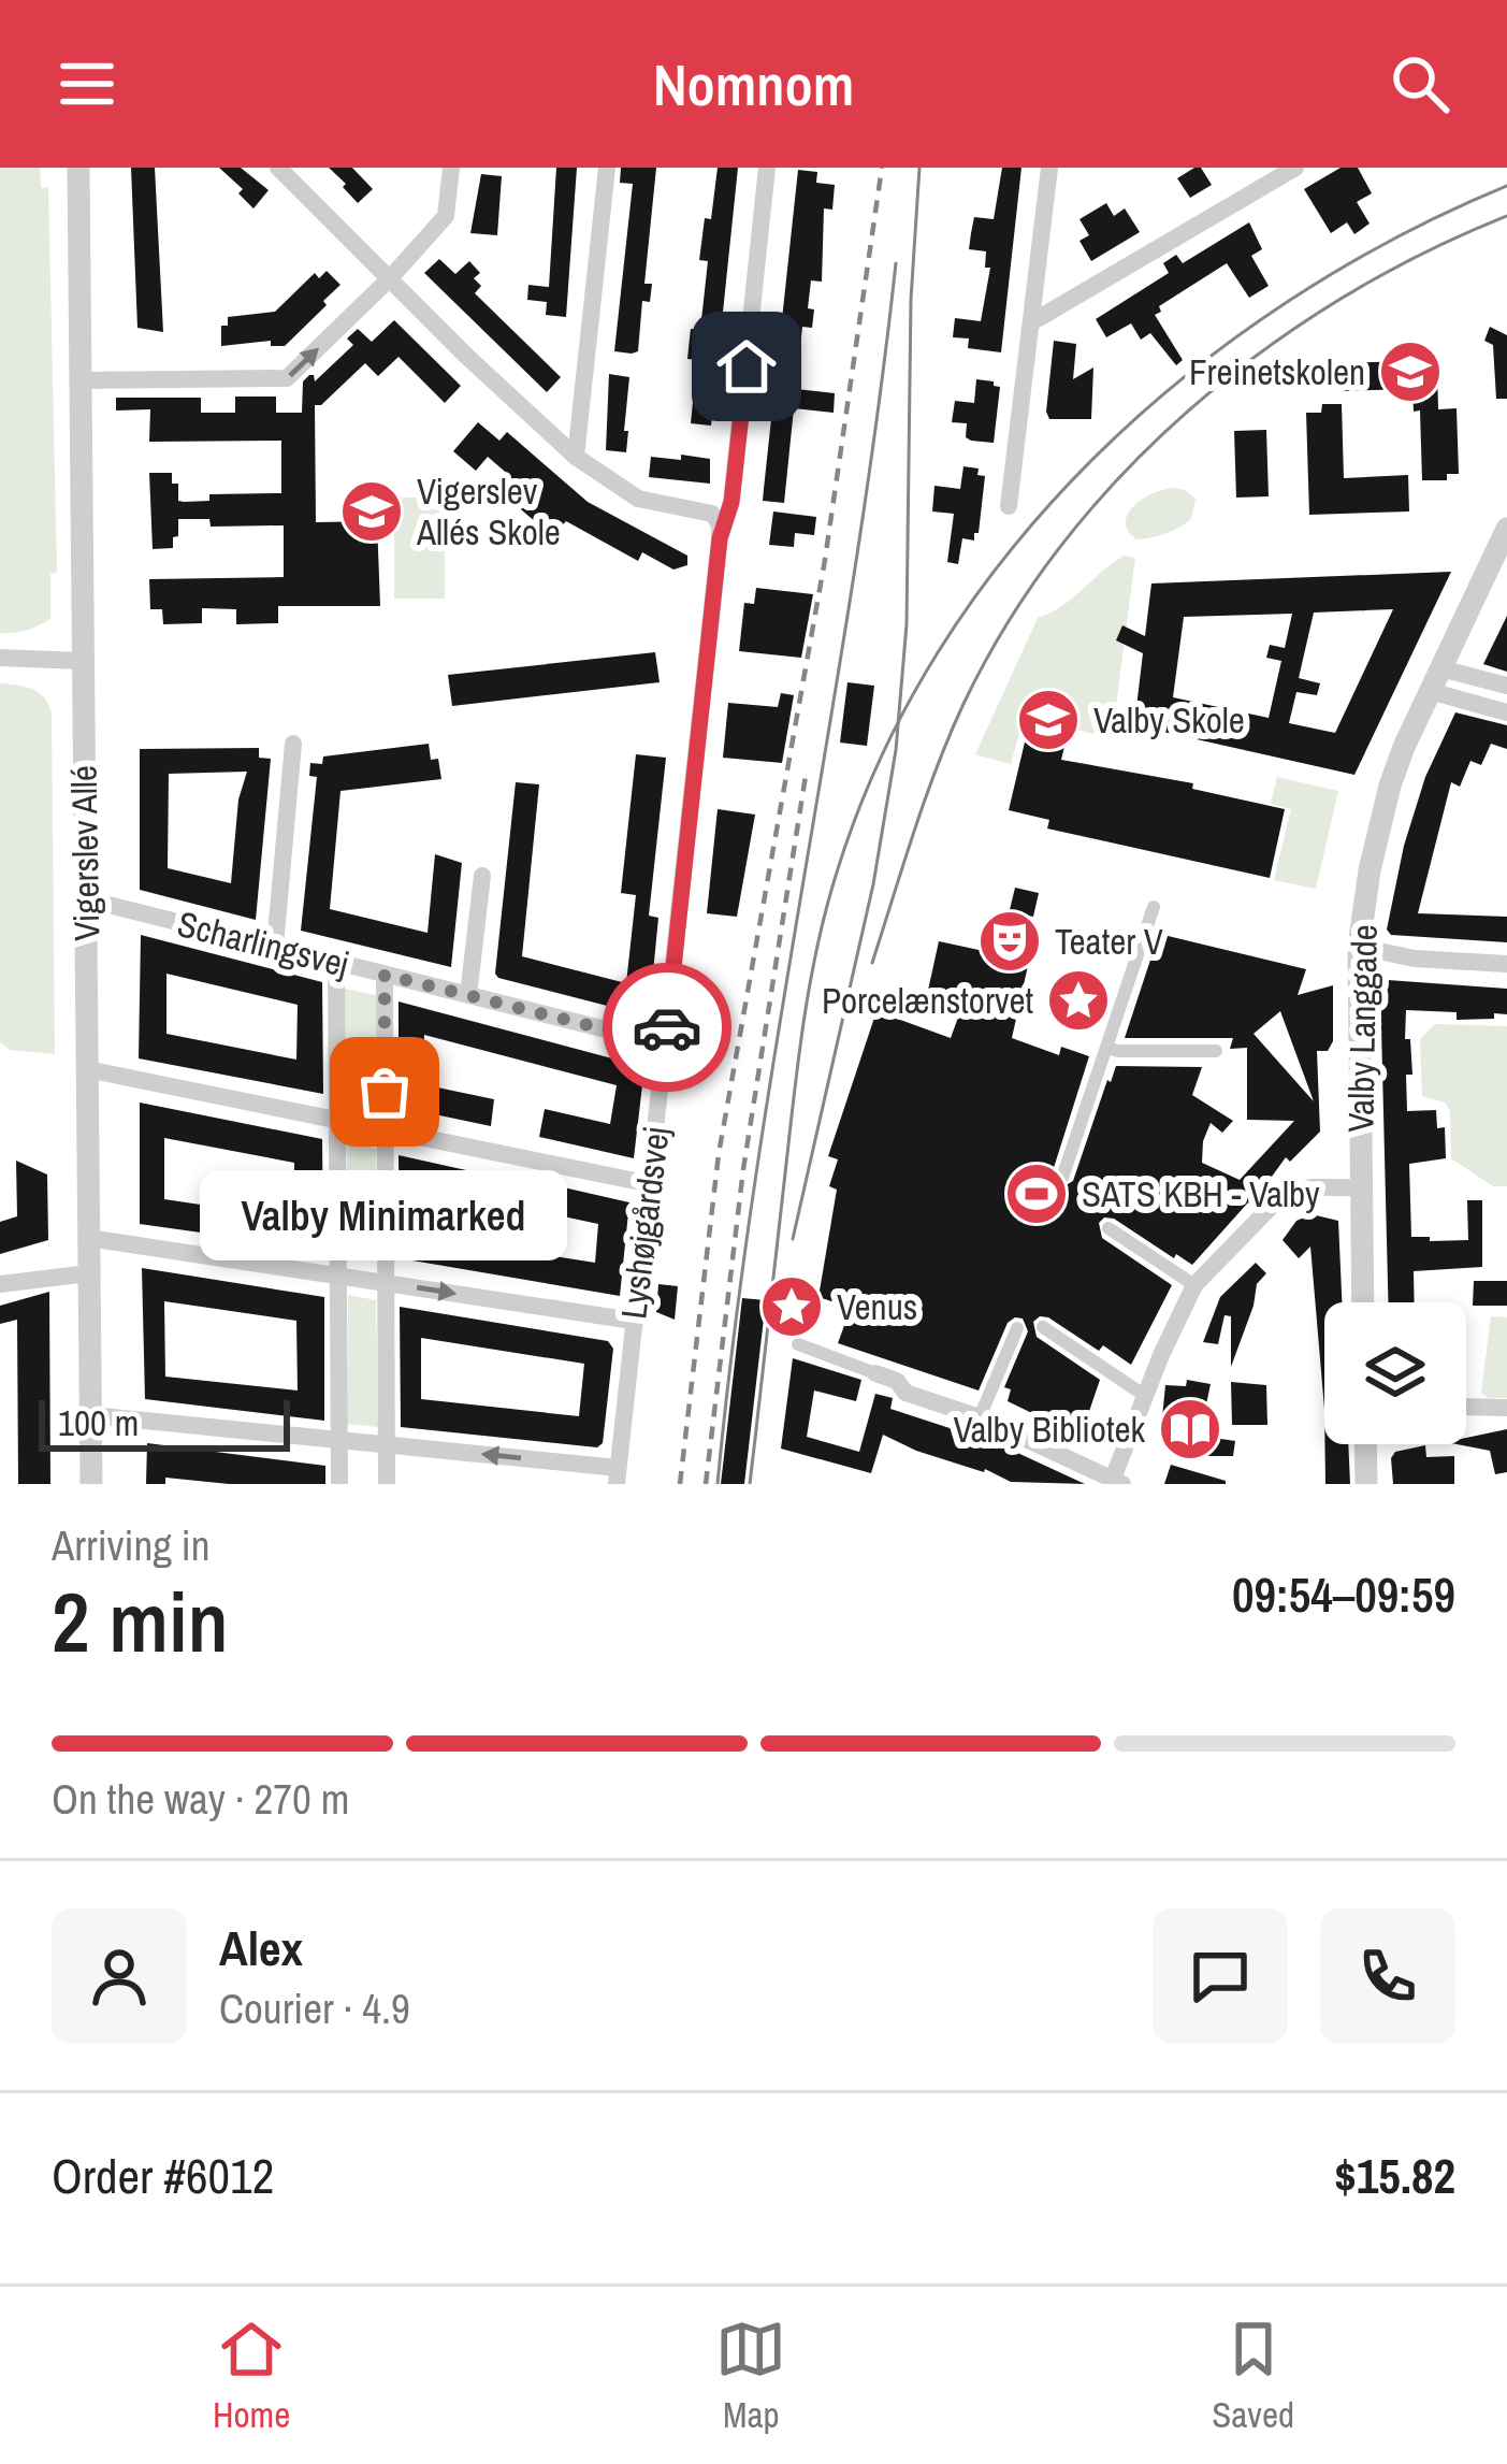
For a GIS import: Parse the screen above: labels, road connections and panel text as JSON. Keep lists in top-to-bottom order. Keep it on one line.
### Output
{"streets":{"street":["Vigerslev Allé","Scharlingsvej","Valby Langgade","Lyshøjgårdsvej"]},"crossings":[["Vigerslev Allé","Scharlingsvej"],["Scharlingsvej","Lyshøjgårdsvej"]],"places":{"school or university":["Freinetskolen","Vigerslev Allés Skole","Valby Skole"],"theatre":["Teater V"],"place":["Porcelænstorvet","Venus"],"other":["Valby Minimarked"],"sports":["SATS KBH - Valby"],"library":["Valby Bibliotek"]},"scale_bar":"100 m","page":{"header":"Nomnom","bubble":"Valby Minimarked","scale":"100 m","heading":["2 min","Arriving in","09:54–09:59"],"panel":["Alex","Courier · 4.9","Order #6012","$15.82"],"bar":"On the way · 270 m","tabs":["Home","Map","Saved"]}}
